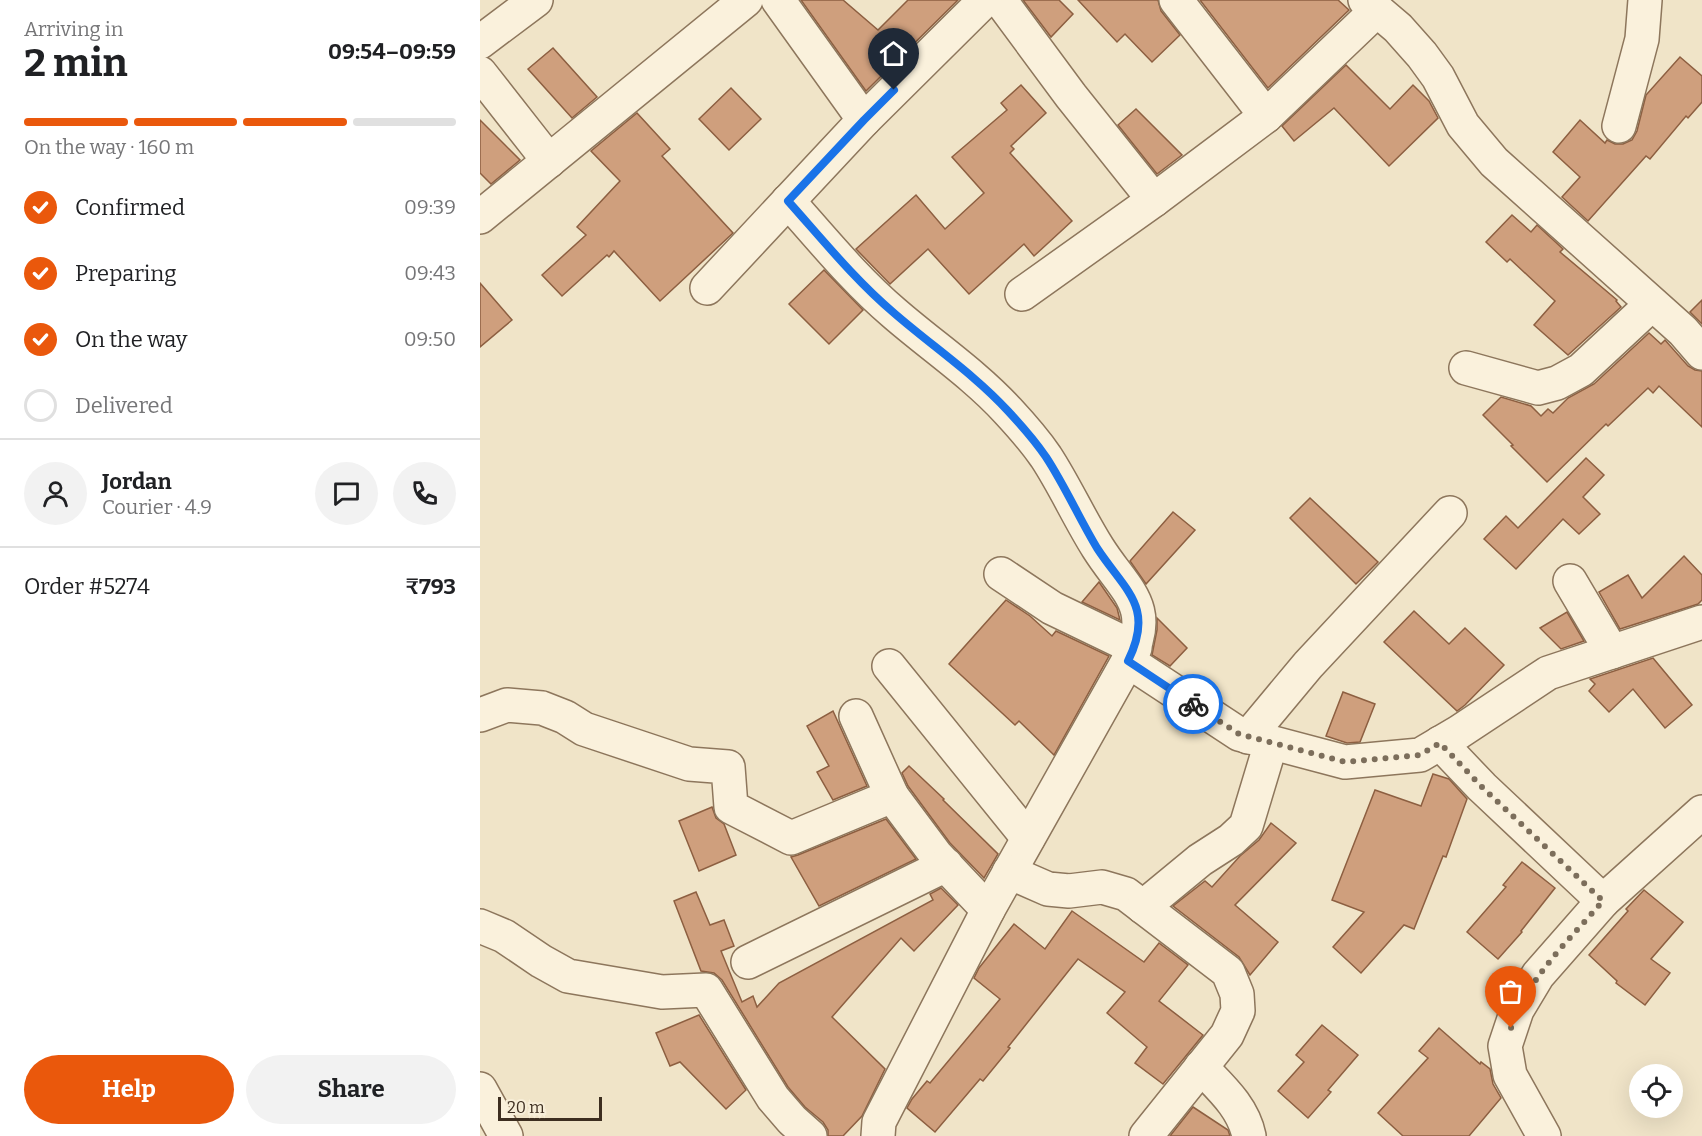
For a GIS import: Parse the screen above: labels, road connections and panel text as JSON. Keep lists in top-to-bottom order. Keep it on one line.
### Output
{"scale_bar":"20 m","page":{"heading":["2 min","Arriving in","09:54–09:59"],"panel":["Jordan","Courier · 4.9","Order #5274","₹793"],"bar":"On the way · 160 m","list":[["Confirmed","09:39"],["Preparing","09:43"],["On the way","09:50"],"Delivered"],"buttons":["Help","Share"],"scale":"20 m"}}
